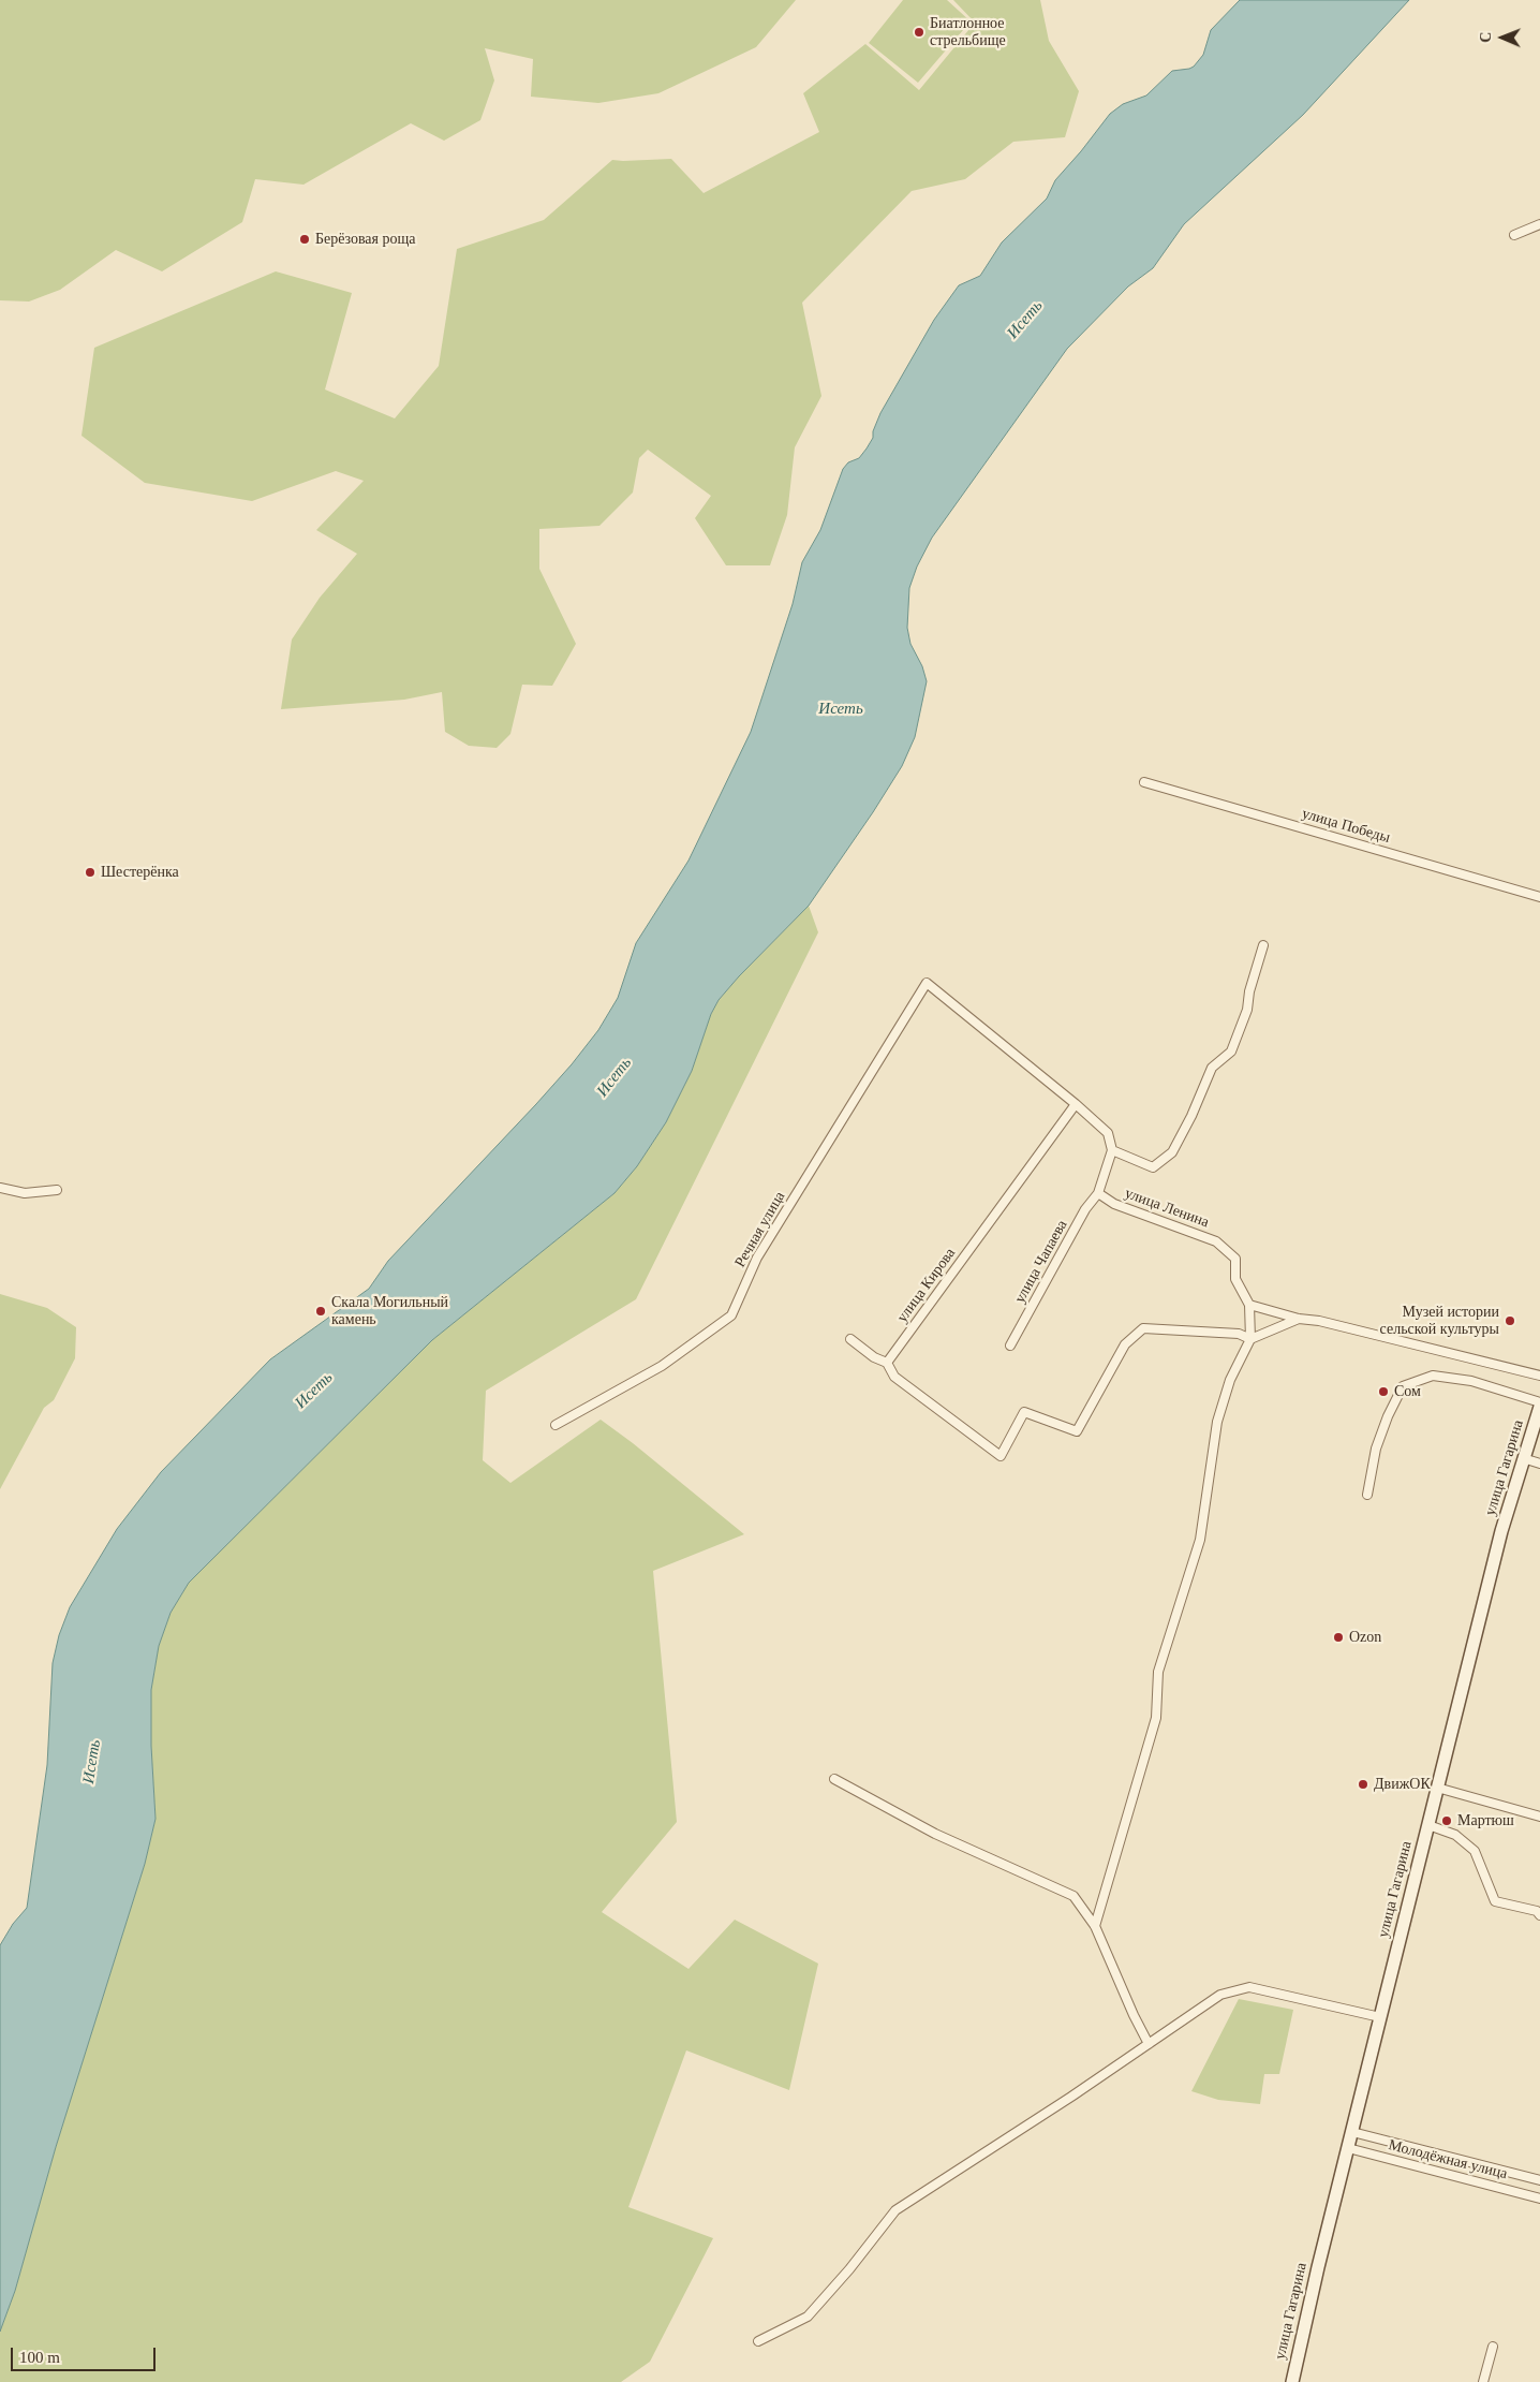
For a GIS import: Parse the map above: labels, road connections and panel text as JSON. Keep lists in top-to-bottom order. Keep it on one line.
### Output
{"streets":{"main road":["улица Гагарина"],"street":["улица Победы","улица Ленина","Речная улица","улица Чапаева","улица Кирова","Молодёжная улица"]},"crossings":[["улица Ленина","улица Чапаева"],["Речная улица","улица Кирова"],["улица Гагарина","Молодёжная улица"]],"water":["Исеть"],"places":["Биатлонное стрельбище","Берёзовая роща","Шестерёнка","Скала Могильный камень","Музей истории сельской культуры","Сом","Ozon","ДвижОК","Мартюш"],"scale_bar":"100 m","north":"left"}
